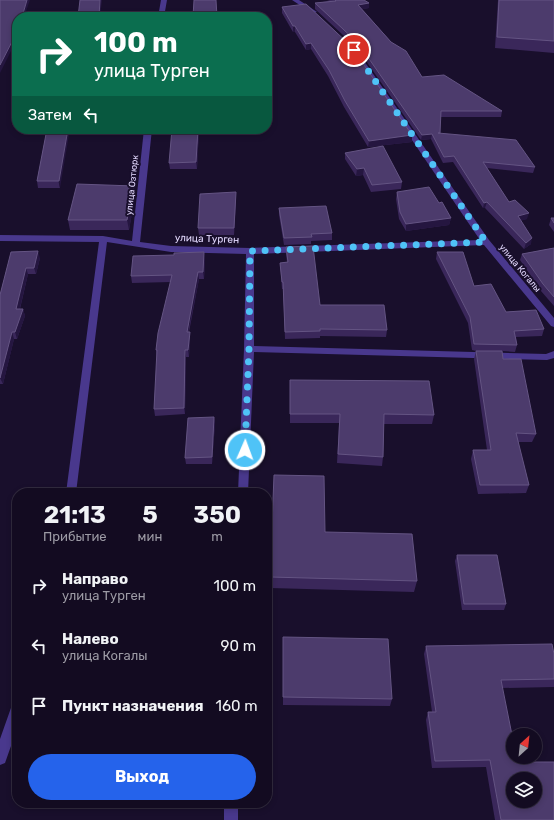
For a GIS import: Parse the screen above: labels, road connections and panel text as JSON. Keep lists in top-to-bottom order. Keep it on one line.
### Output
{"streets":{"street":["улица Озтюрк","улица Турген","улица Когалы"]},"crossings":[["улица Озтюрк","улица Турген"],["улица Турген","улица Когалы"]],"north":"top right","page":{"turn":["100 m","улица Турген"],"then":"Затем","eta":["21:13","Прибытие","5","мин","350","m"],"list":[{"name":"Направо","note":"улица Турген","value":"100 m"},{"name":"Налево","note":"улица Когалы","value":"90 m"},{"name":"Пункт назначения","value":"160 m"}],"buttons":"Выход"}}
